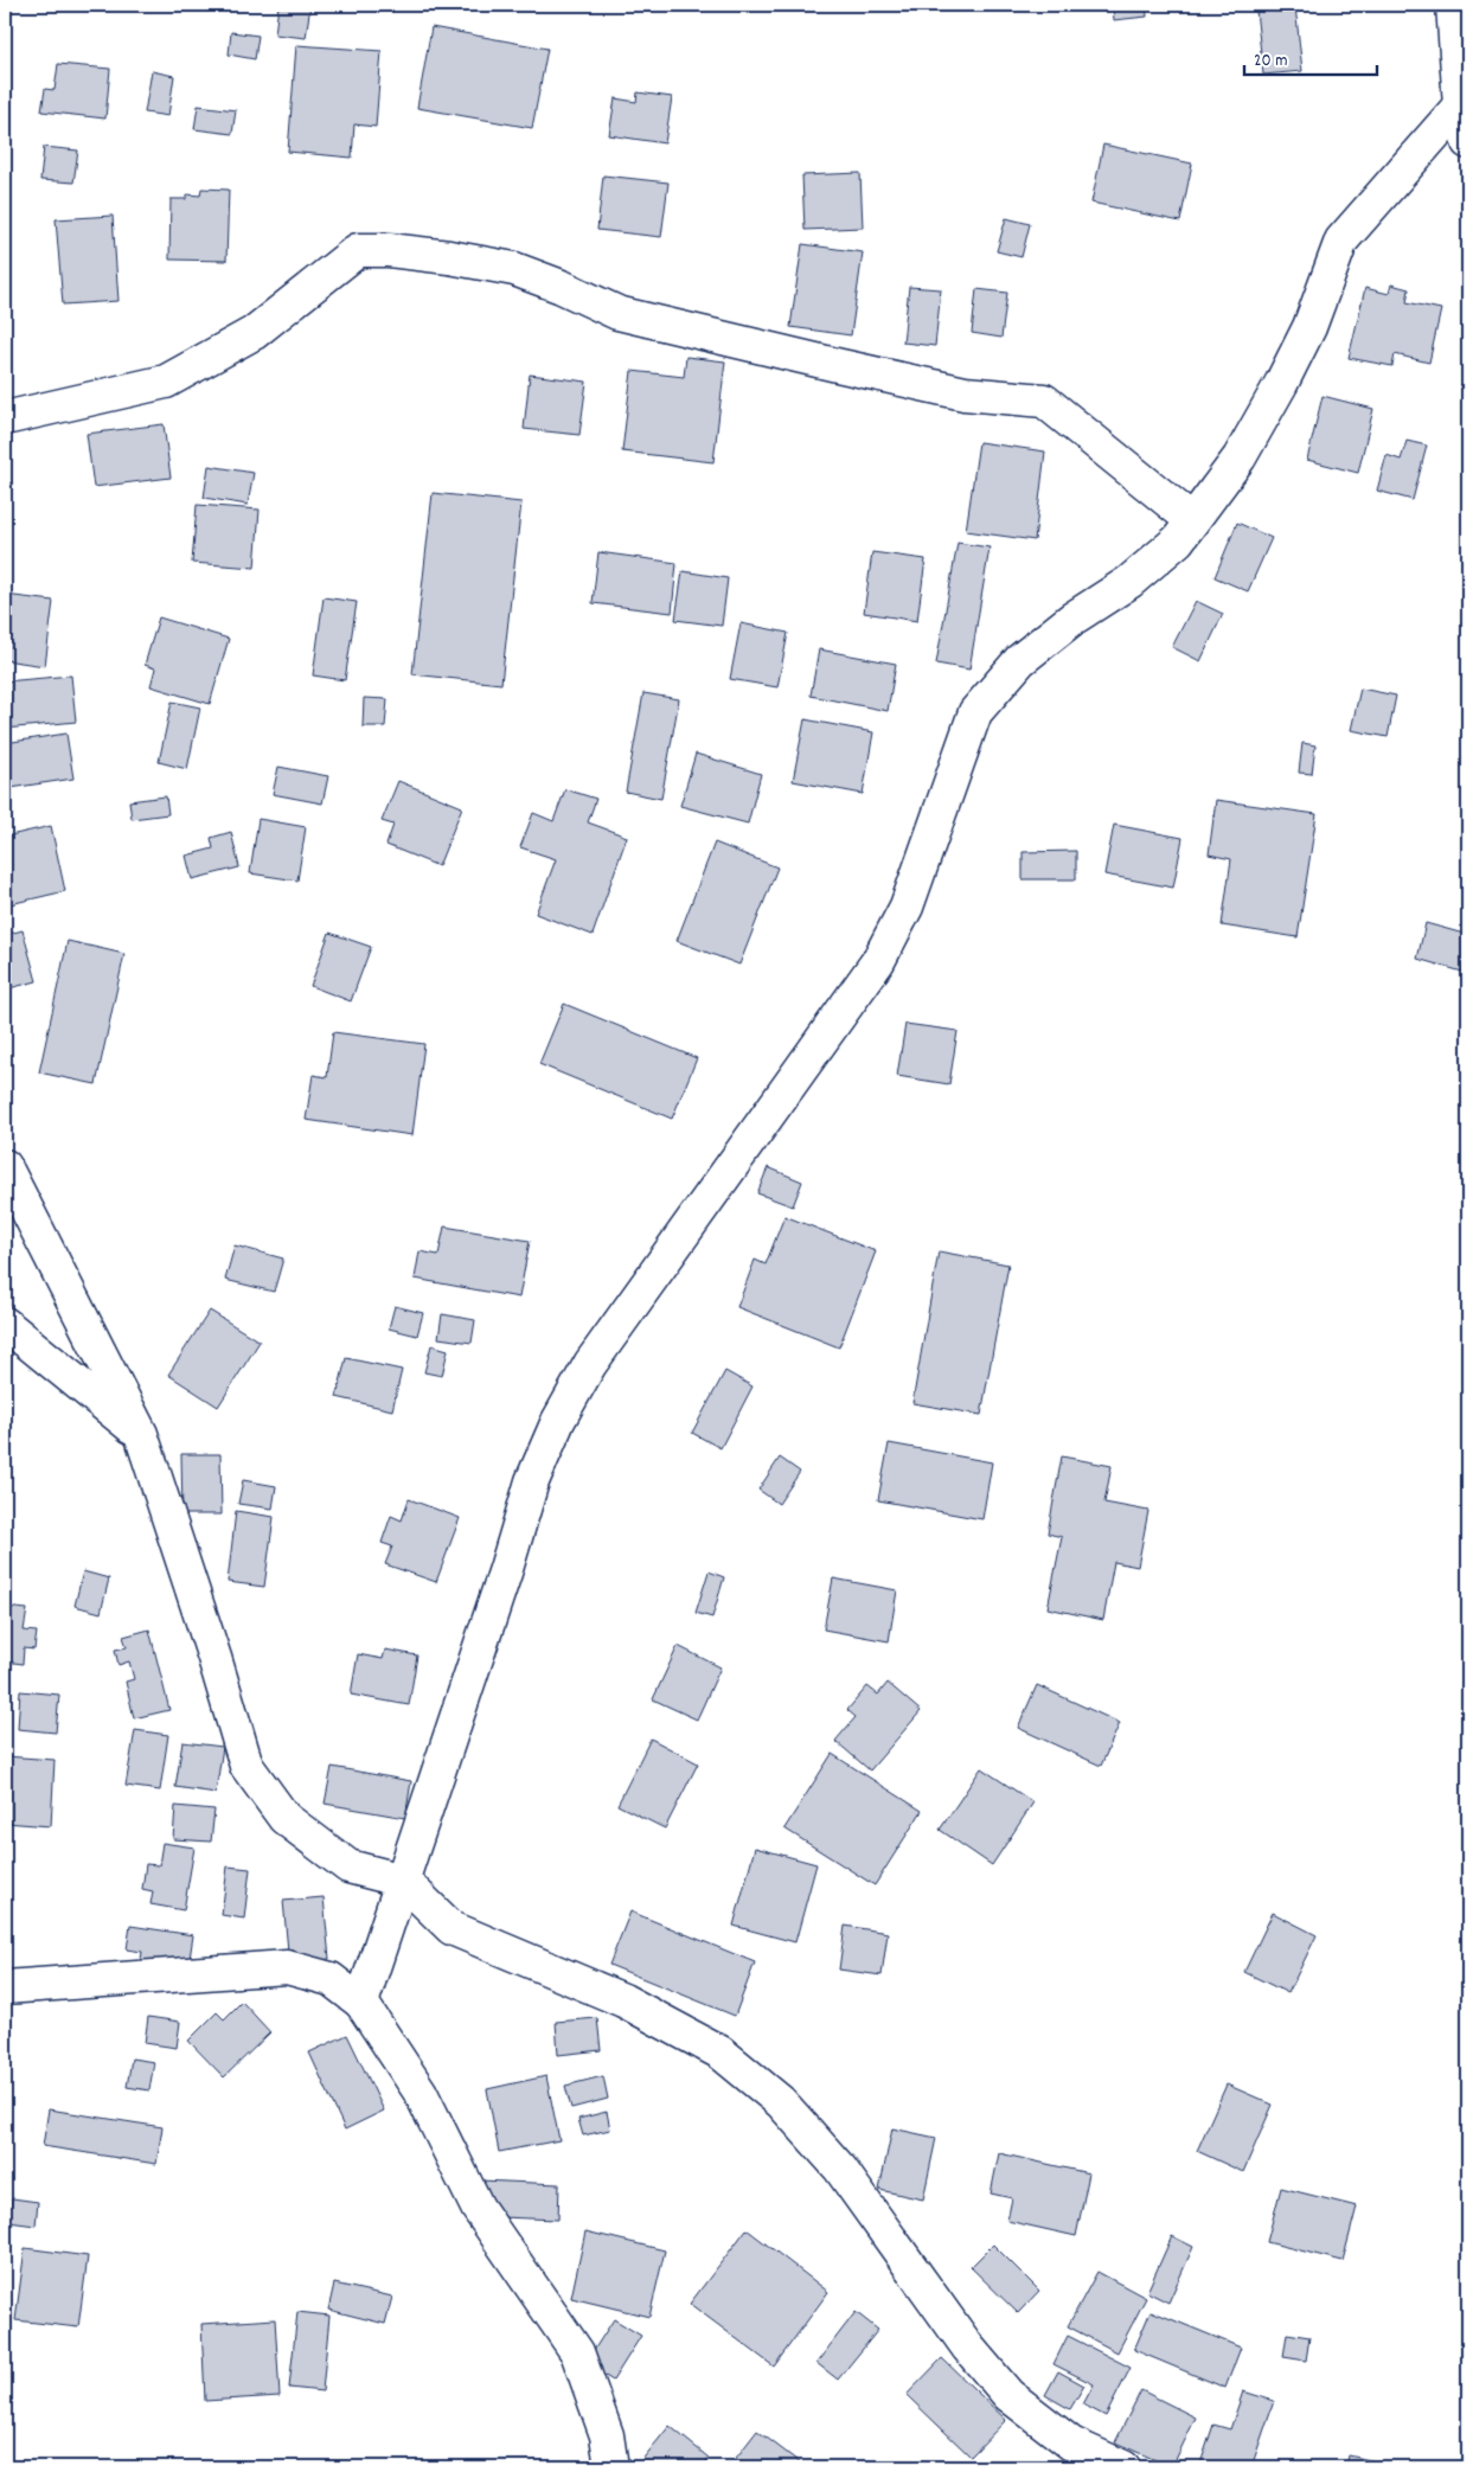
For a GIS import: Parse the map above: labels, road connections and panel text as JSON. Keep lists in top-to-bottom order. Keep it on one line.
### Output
{"scale_bar":"20 m"}
